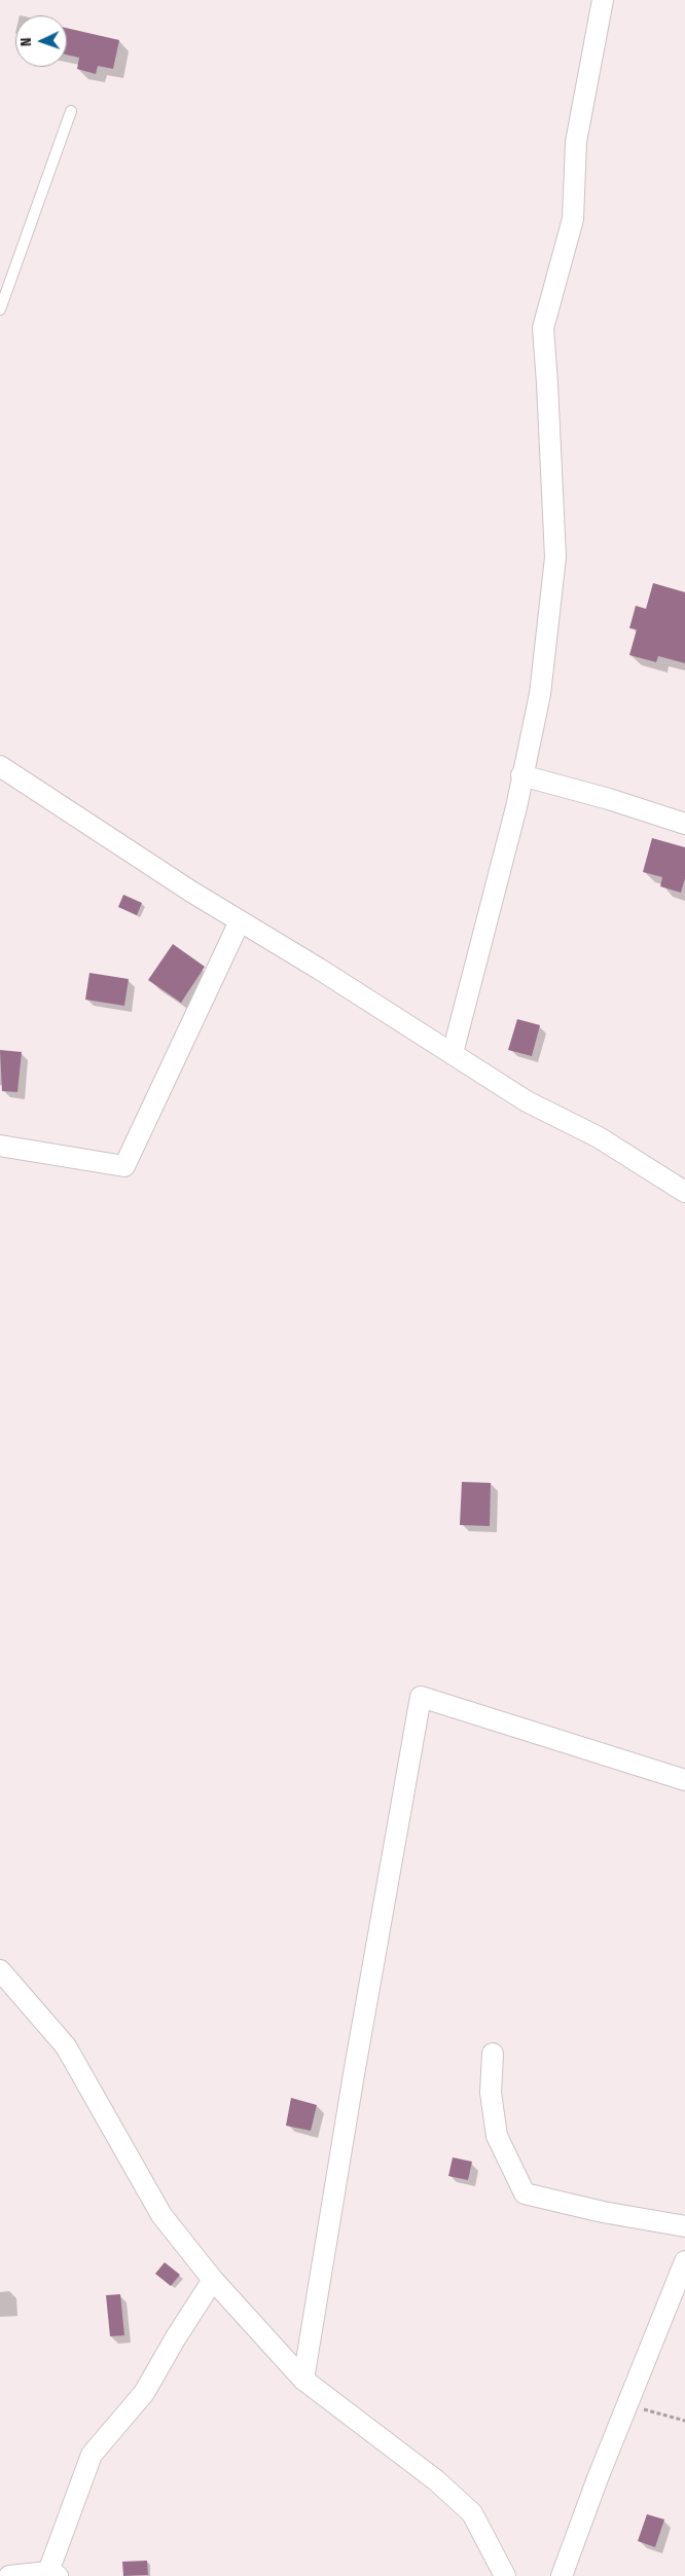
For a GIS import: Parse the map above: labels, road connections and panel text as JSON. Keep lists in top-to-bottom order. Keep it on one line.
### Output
{"north":"left"}
